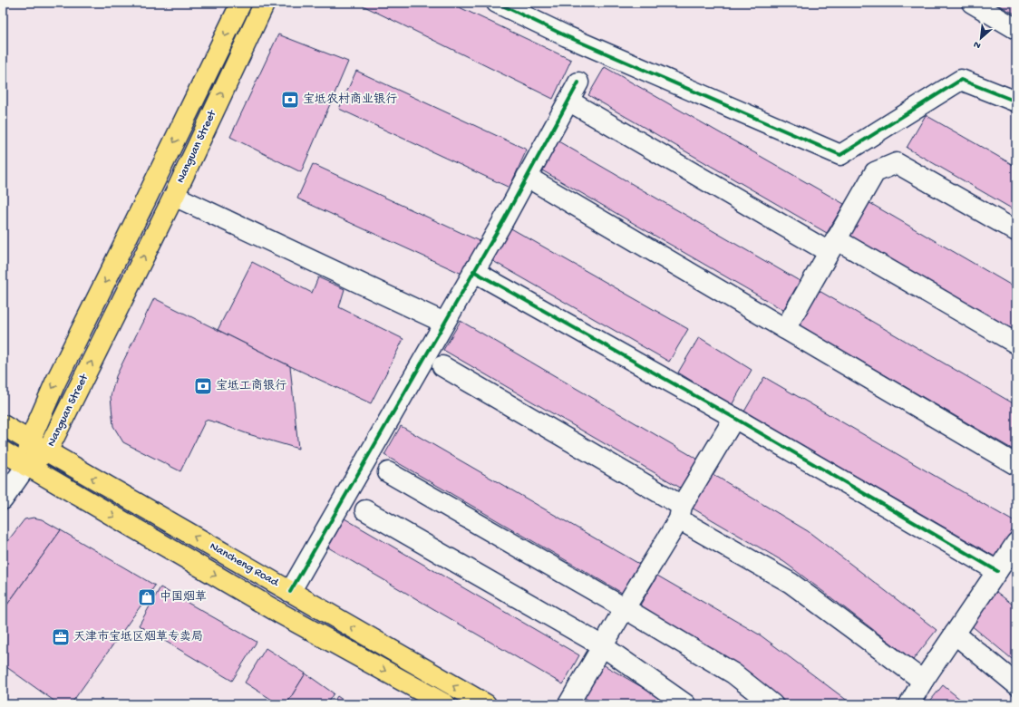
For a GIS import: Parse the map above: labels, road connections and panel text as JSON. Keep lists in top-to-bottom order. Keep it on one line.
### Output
{"streets":{"main road":["Nanguan Street","Nancheng Road"]},"crossings":[["Nanguan Street","Nancheng Road"]],"places":{"bank":["宝坻农村商业银行","宝坻工商银行"],"shop":["中国烟草"],"office":["天津市宝坻区烟草专卖局"]},"north":"bottom left"}
